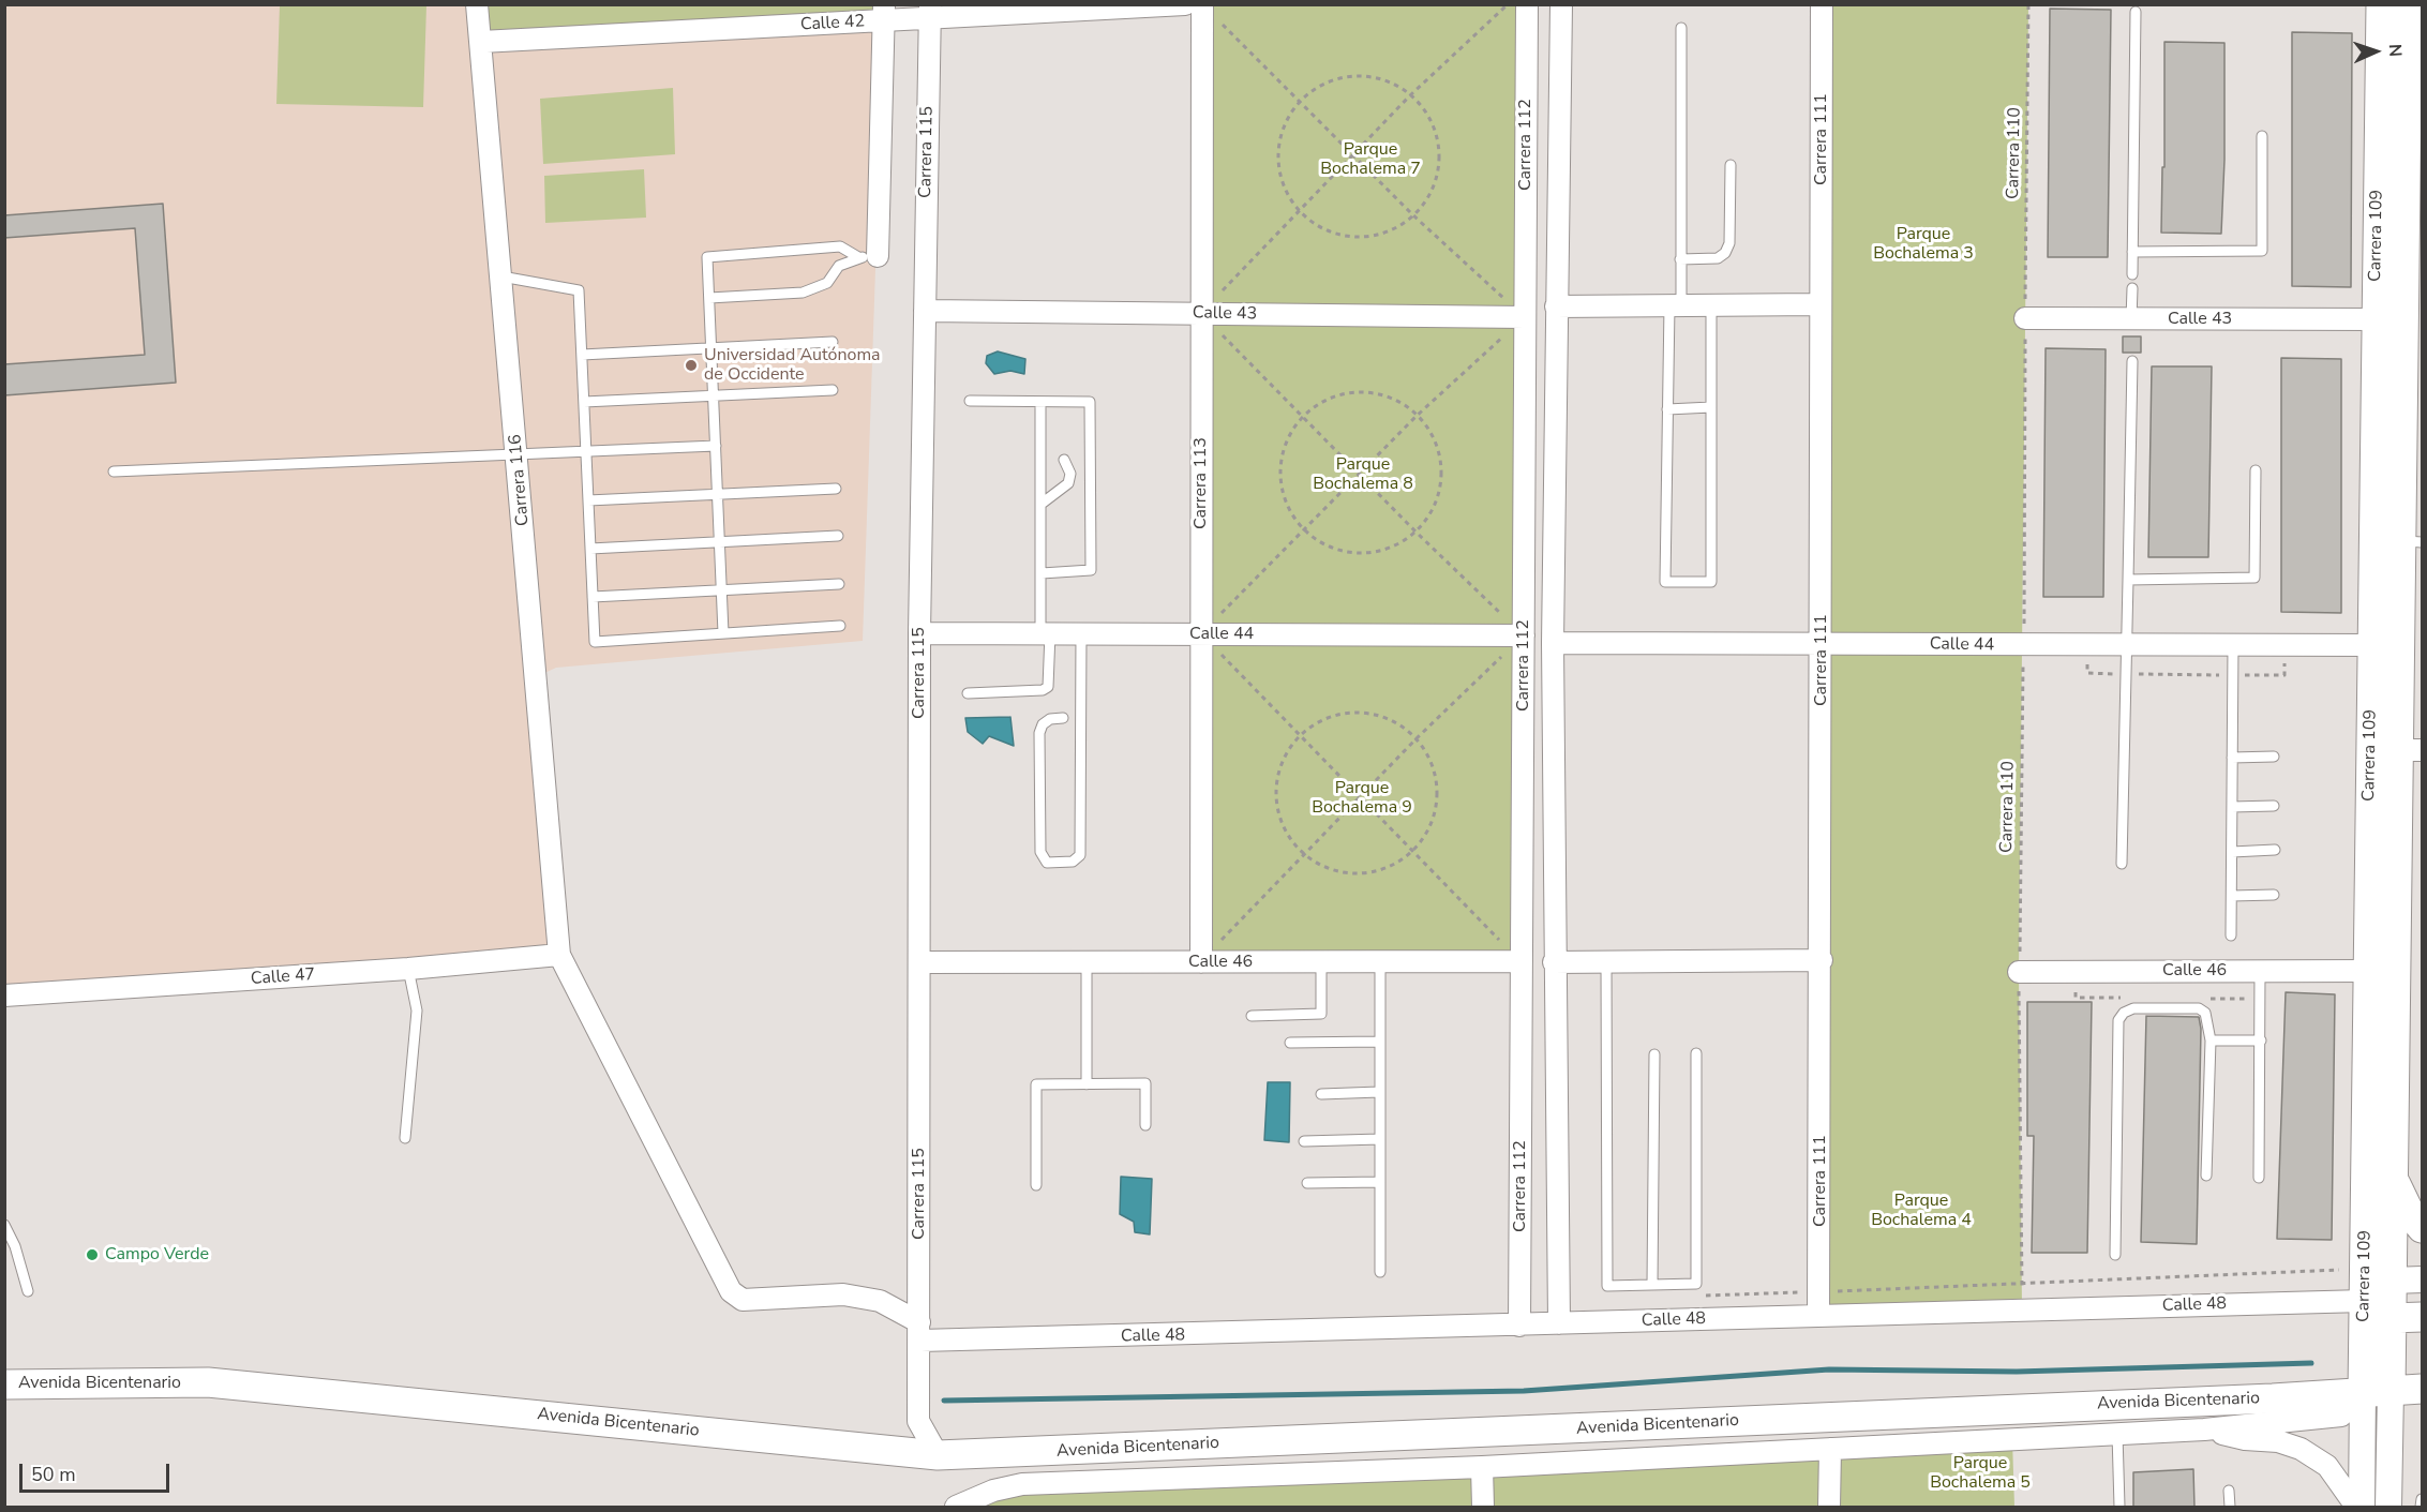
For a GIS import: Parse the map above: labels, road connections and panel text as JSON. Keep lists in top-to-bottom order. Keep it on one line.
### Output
{"streets":{"main road":["Carrera 109","Avenida Bicentenario"],"street":["Calle 42","Carrera 111","Carrera 112","Carrera 115","Calle 43","Carrera 116","Carrera 113","Calle 44","Calle 46","Calle 47","Calle 48"],"path":["Carrera 110"]},"crossings":[["Calle 42","Carrera 115"],["Calle 42","Carrera 116"],["Carrera 111","Calle 44"],["Carrera 111","Calle 48"],["Carrera 112","Calle 43"],["Carrera 112","Calle 44"],["Carrera 112","Calle 46"],["Carrera 112","Calle 48"],["Carrera 115","Calle 43"],["Carrera 115","Calle 44"],["Carrera 115","Calle 46"],["Carrera 115","Calle 48"],["Carrera 115","Avenida Bicentenario"],["Carrera 110","Calle 43"],["Carrera 110","Calle 46"],["Carrera 109","Calle 43"],["Carrera 109","Calle 44"],["Carrera 109","Calle 46"],["Carrera 109","Calle 48"],["Carrera 109","Avenida Bicentenario"],["Calle 43","Carrera 113"],["Carrera 116","Calle 47"],["Carrera 113","Calle 44"],["Carrera 113","Calle 46"]],"parks":["Parque Bochalema 7","Parque Bochalema 3","Parque Bochalema 8","Parque Bochalema 9","Parque Bochalema 4","Parque Bochalema 5"],"places":["Universidad Autónoma de Occidente","Campo Verde"],"scale_bar":"50 m","north":"right"}
